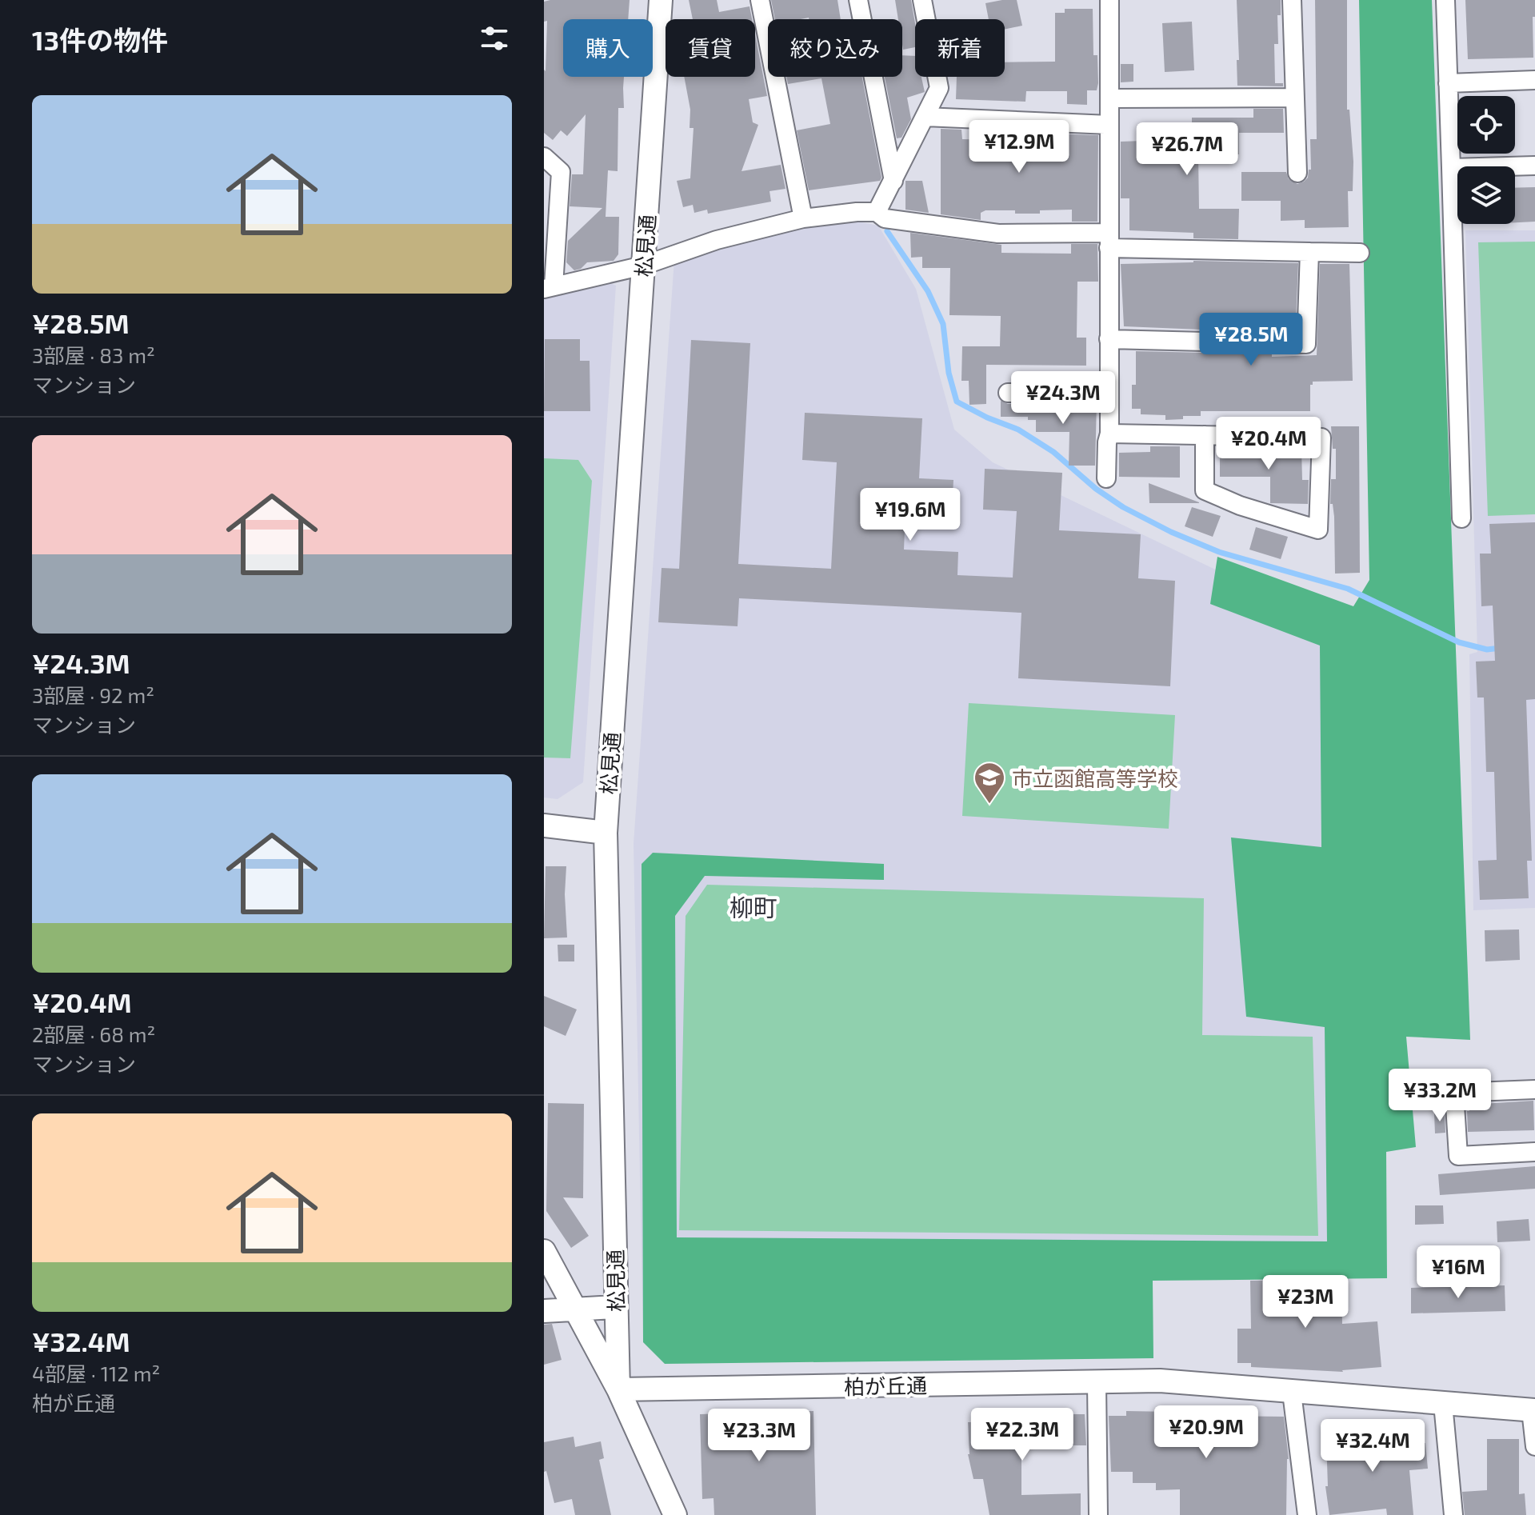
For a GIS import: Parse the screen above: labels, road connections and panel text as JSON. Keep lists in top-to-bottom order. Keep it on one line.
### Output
{"streets":{"street":["松見通","柏が丘通"]},"crossings":[["松見通","柏が丘通"]],"districts":["柳町"],"places":{"school or university":["市立函館高等学校"]},"page":{"heading":"13件の物件","chip":["購入","賃貸","絞り込み","新着"],"list":[{"name":"¥28.5M","note":"3部屋 · 83 m² · マンション"},{"name":"¥24.3M","note":"3部屋 · 92 m² · マンション"},{"name":"¥20.4M","note":"2部屋 · 68 m² · マンション"},{"name":"¥32.4M","note":"4部屋 · 112 m² · 柏が丘通"}],"price":["¥12.9M","¥26.7M","¥28.5M","¥24.3M","¥20.4M","¥19.6M","¥33.2M","¥16M","¥23M","¥20.9M","¥22.3M","¥23.3M","¥32.4M"]}}
